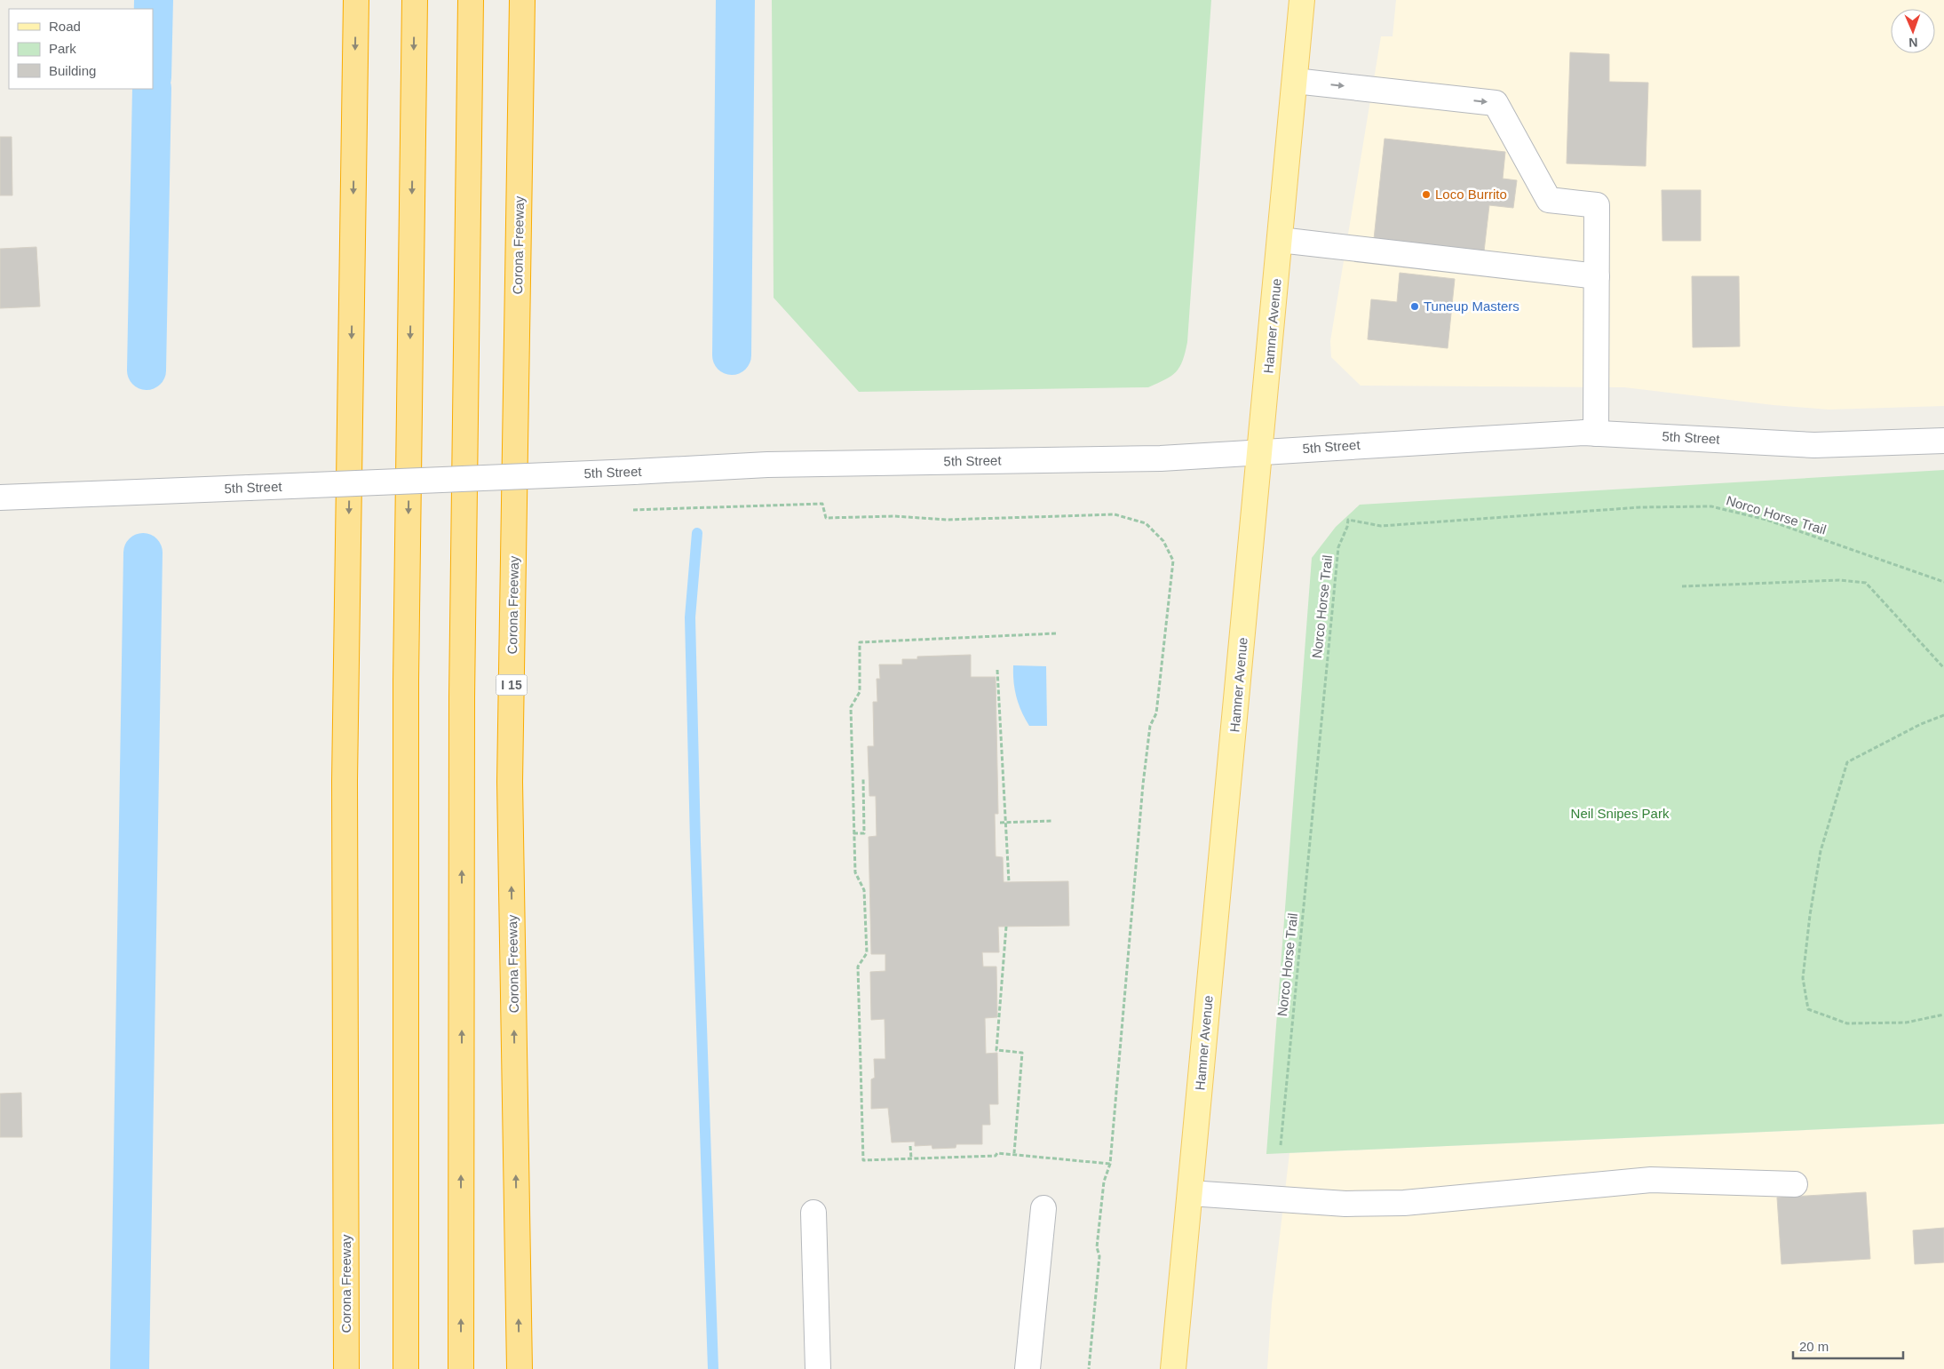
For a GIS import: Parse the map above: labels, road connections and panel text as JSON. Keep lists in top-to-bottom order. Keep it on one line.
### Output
{"streets":{"highway":["Corona Freeway","I 15"],"main road":["Hamner Avenue"],"street":["5th Street"],"path":["Norco Horse Trail"]},"crossings":[["Hamner Avenue","5th Street"]],"parks":["Neil Snipes Park"],"places":["Loco Burrito","Tuneup Masters"],"legend":["Road","Park","Building"],"scale_bar":"20 m","north":"bottom"}
